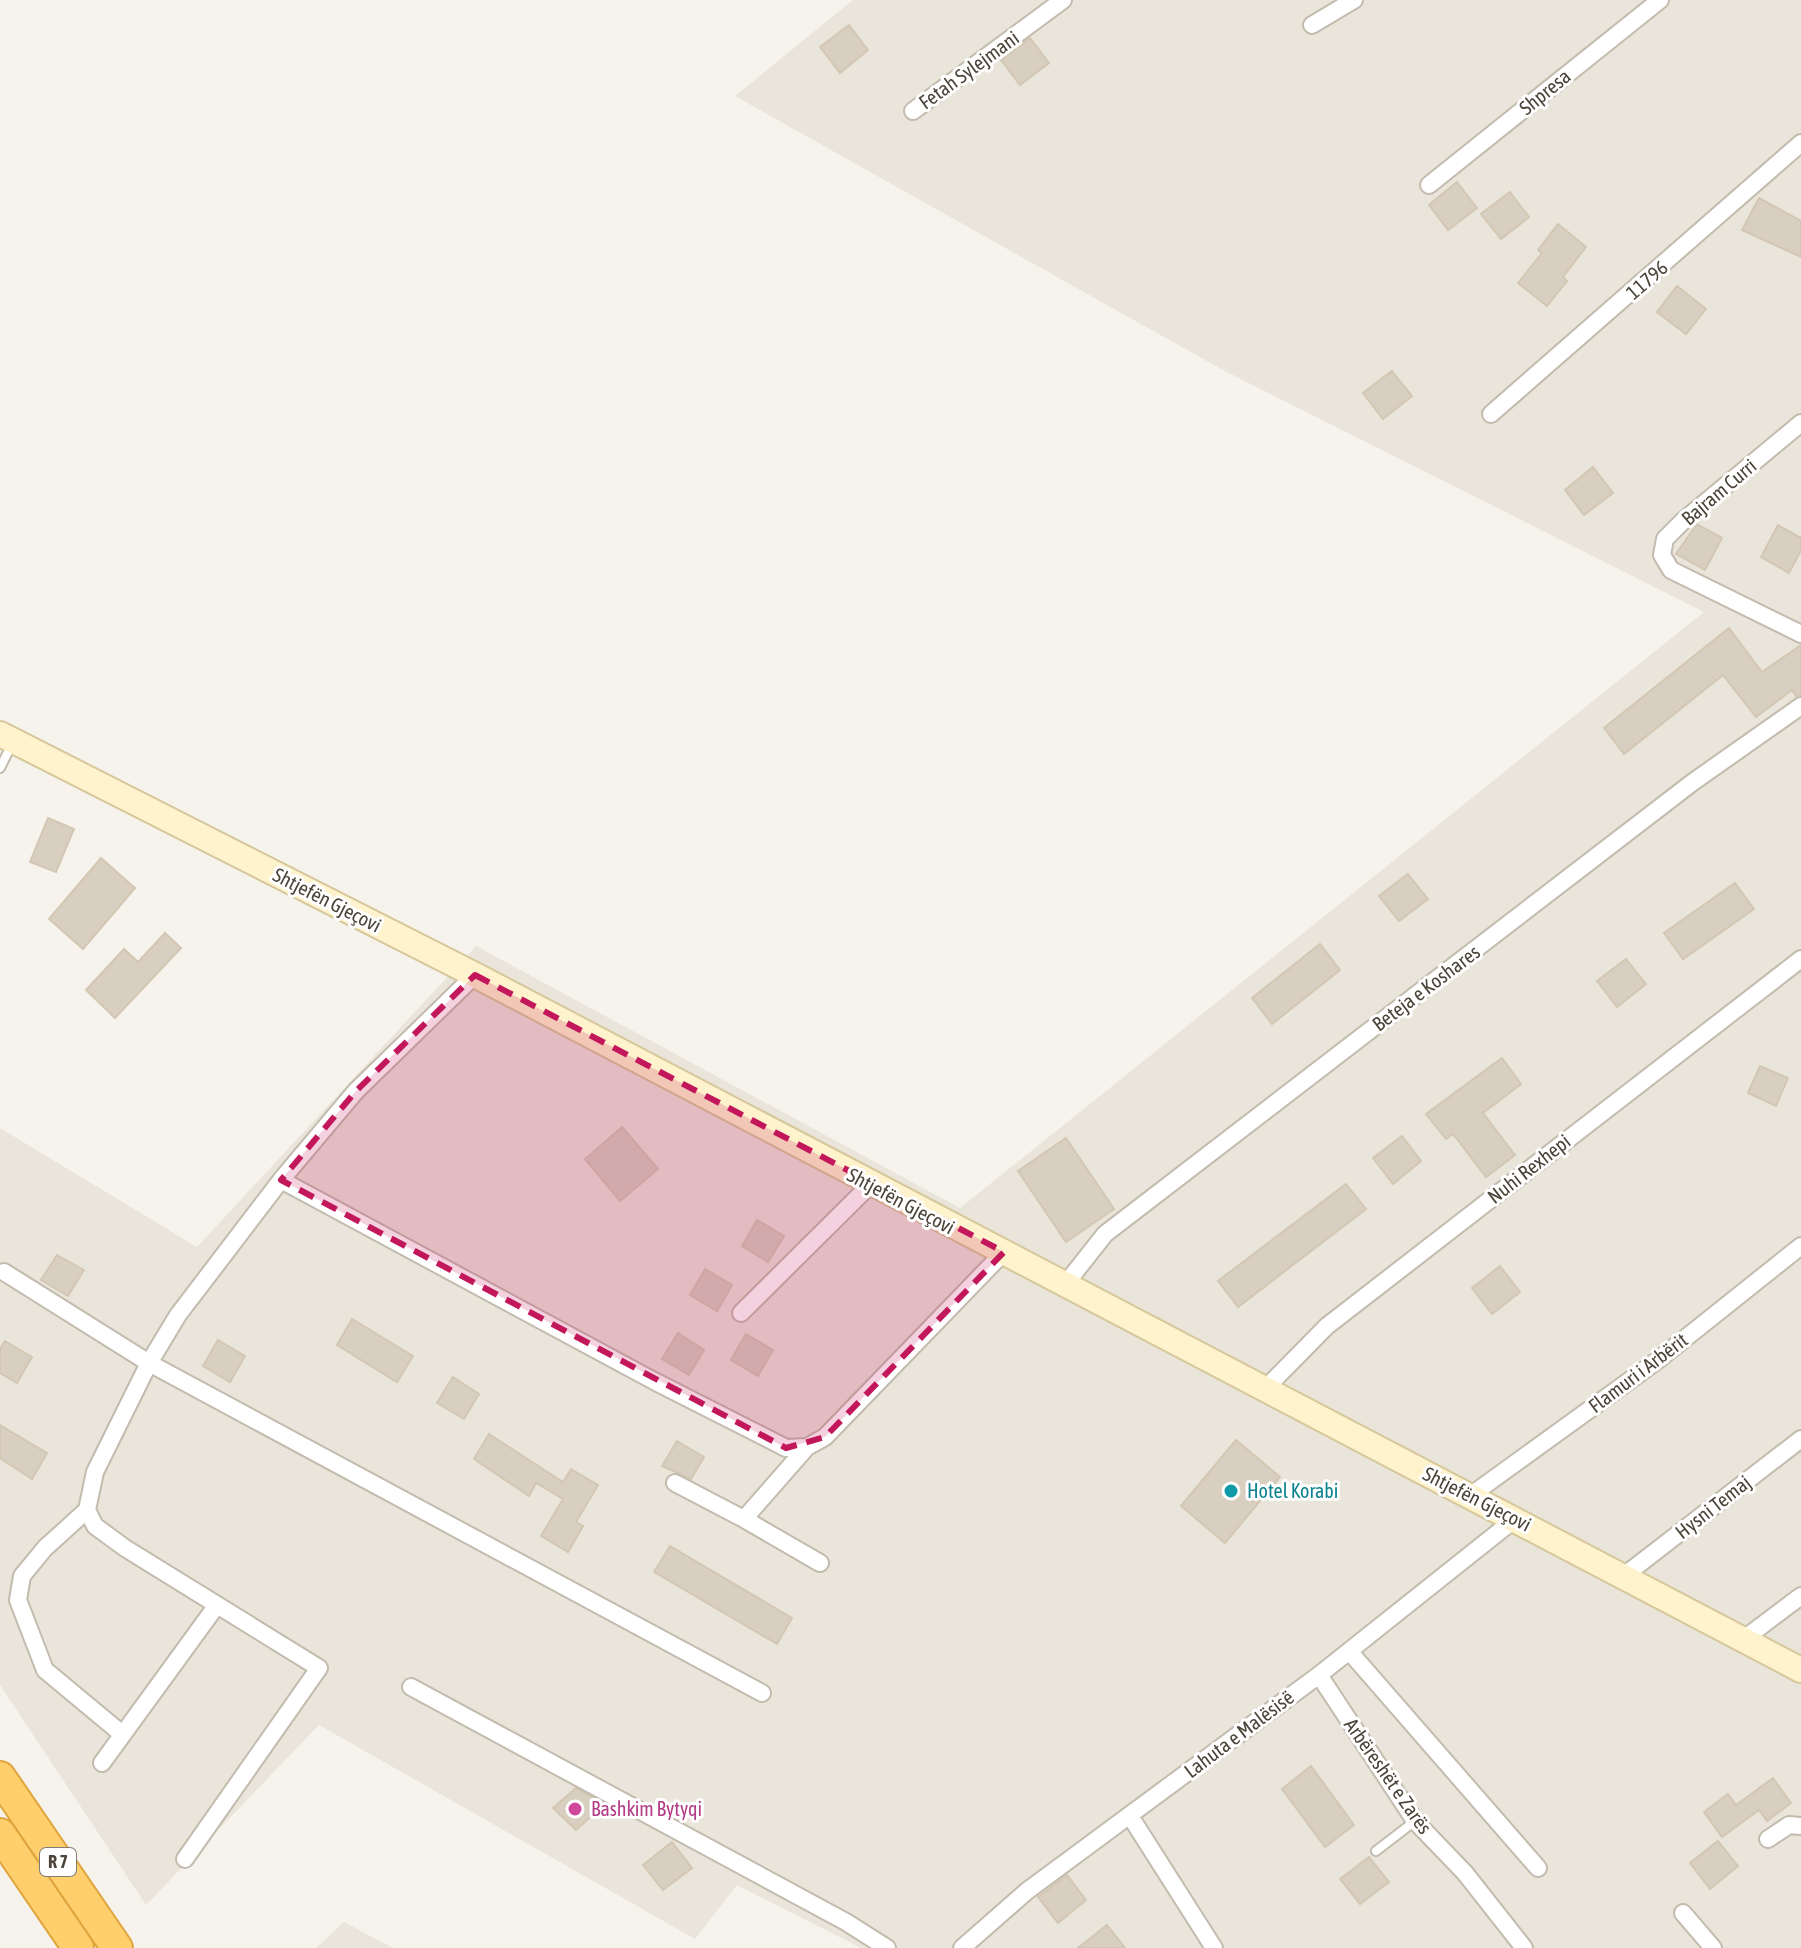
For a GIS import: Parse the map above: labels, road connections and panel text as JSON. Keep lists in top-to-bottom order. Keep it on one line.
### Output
{"streets":{"highway":["R 7"],"street":["Fetah Sylejmani","Shpresa","11796","Bajram Curri","Shtjefën Gjeçovi","Beteja e Koshares","Nuhi Rexhepi","Flamuri i Arbërit","Hysni Temaj","Lahuta e Malësisë","Arbëreshët e Zarës"]},"crossings":[["Shtjefën Gjeçovi","Beteja e Koshares"],["Shtjefën Gjeçovi","Nuhi Rexhepi"],["Shtjefën Gjeçovi","Flamuri i Arbërit"],["Shtjefën Gjeçovi","Hysni Temaj"],["Shtjefën Gjeçovi","Lahuta e Malësisë"],["Lahuta e Malësisë","Arbëreshët e Zarës"]],"places":["Hotel Korabi","Bashkim Bytyqi"]}
